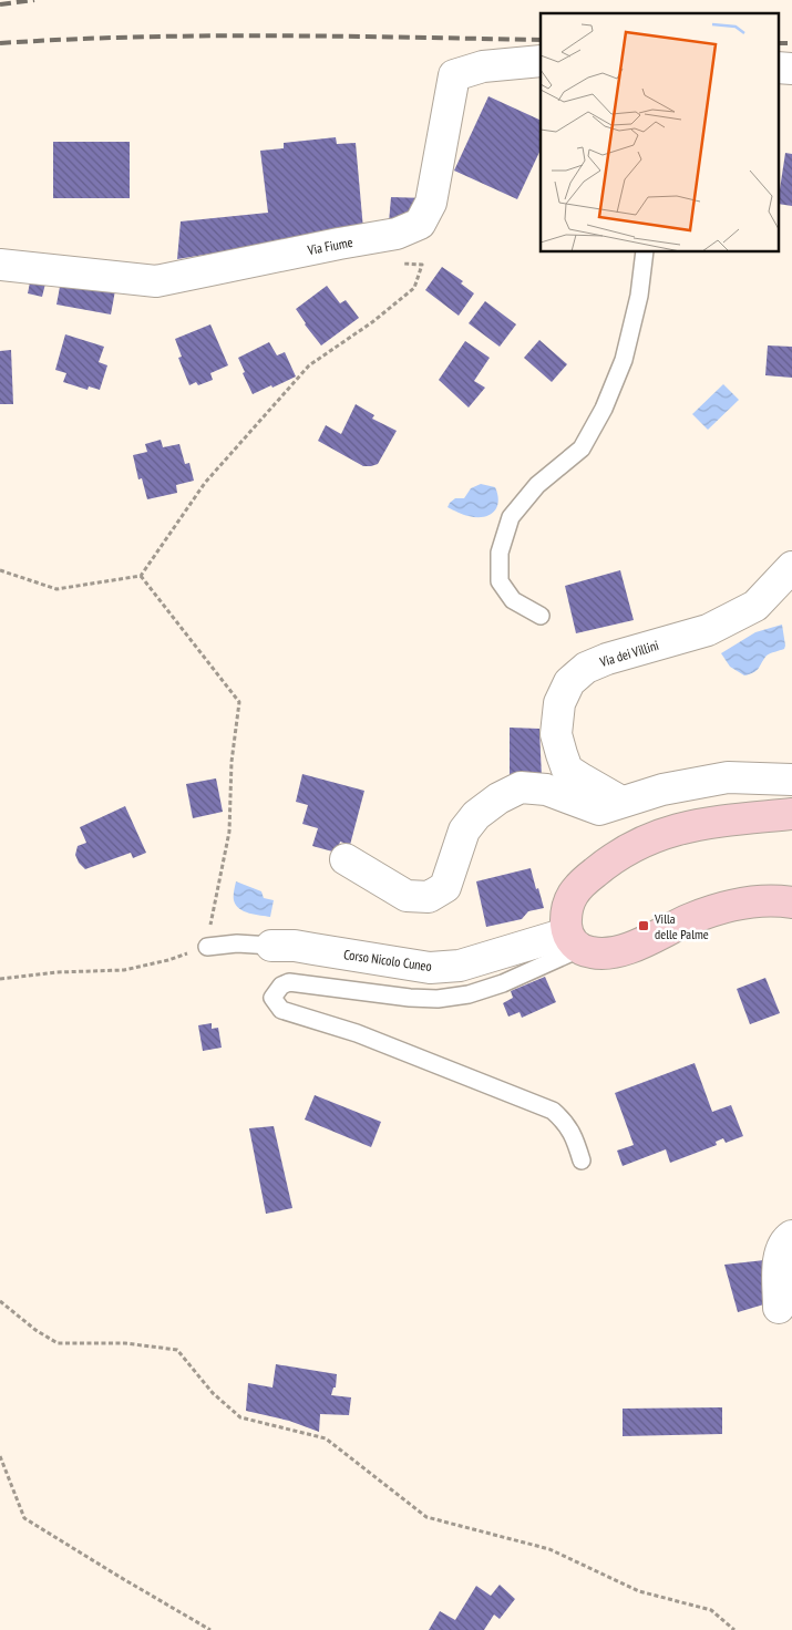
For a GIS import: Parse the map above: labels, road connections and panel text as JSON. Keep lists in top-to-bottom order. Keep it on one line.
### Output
{"streets":{"main road":["Corso Nicolo Cuneo"],"street":["Via Fiume","Via dei Villini"]},"places":{"transit":["Villa delle Palme"]}}
